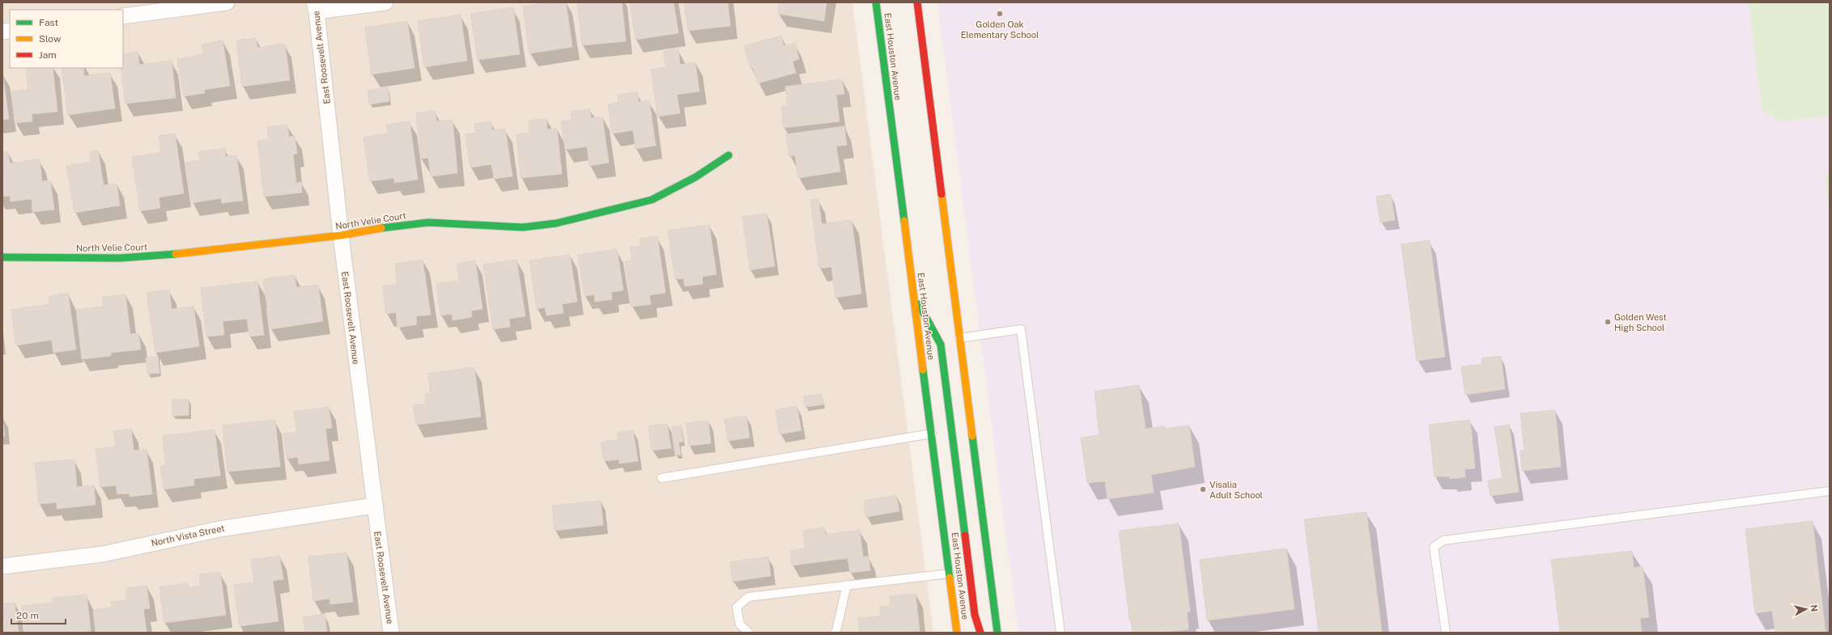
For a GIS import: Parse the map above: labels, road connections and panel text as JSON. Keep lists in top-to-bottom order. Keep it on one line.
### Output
{"streets":{"main road":["East Houston Avenue","North Velie Court"],"street":["East Roosevelt Avenue","North Vista Street"]},"crossings":[["East Roosevelt Avenue","North Velie Court"],["East Roosevelt Avenue","North Vista Street"]],"places":["Golden Oak Elementary School","Golden West High School","Visalia Adult School"],"legend":["Fast","Slow","Jam"],"scale_bar":"20 m","north":"right"}
